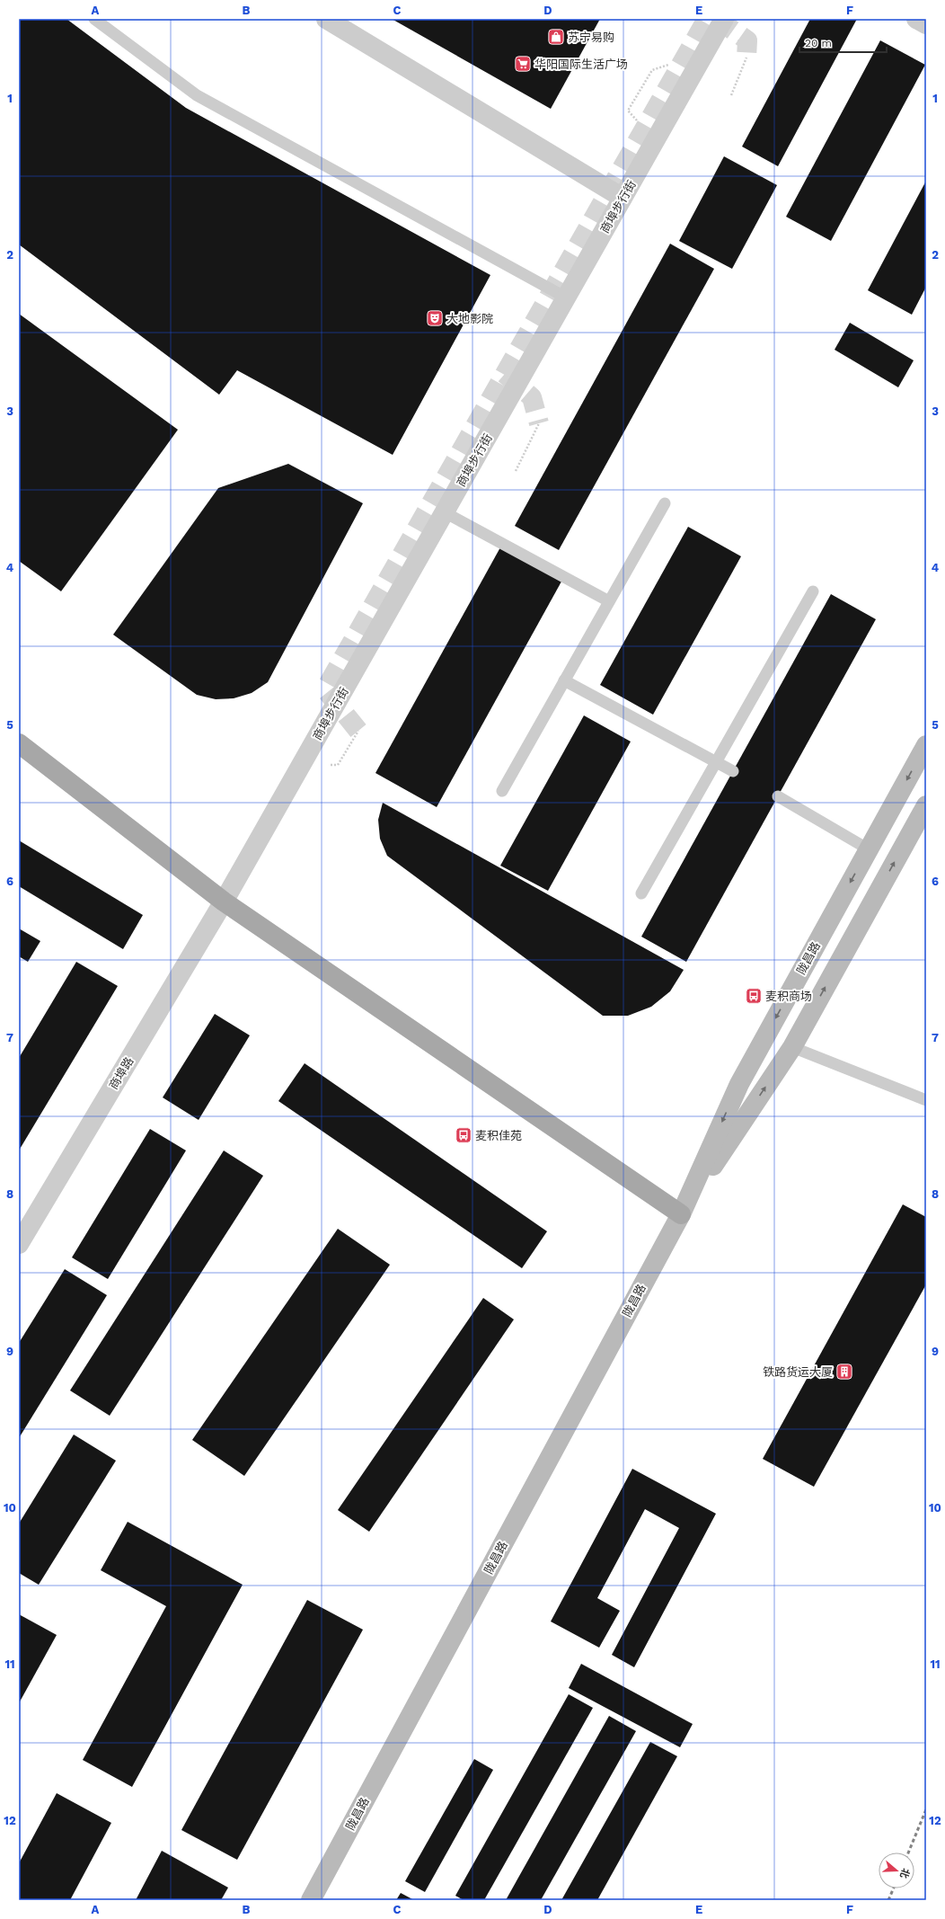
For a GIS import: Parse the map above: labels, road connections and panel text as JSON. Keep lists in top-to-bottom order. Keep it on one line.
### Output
{"streets":{"main road":["陇昌路"],"street":["商埠步行街","商埠路"]},"crossings":[["商埠步行街","商埠路"]],"places":{"shop":["苏宁易购"],"supermarket":["华阳国际生活广场"],"theatre":["大地影院"],"bus stop":["麦积商场","麦积佳苑"],"building":["铁路货运大厦"]},"scale_bar":"20 m","north":"right","grid":{"columns":["A","B","C","D","E","F"],"rows":["1","2","3","4","5","6","7","8","9","10","11","12"]}}
